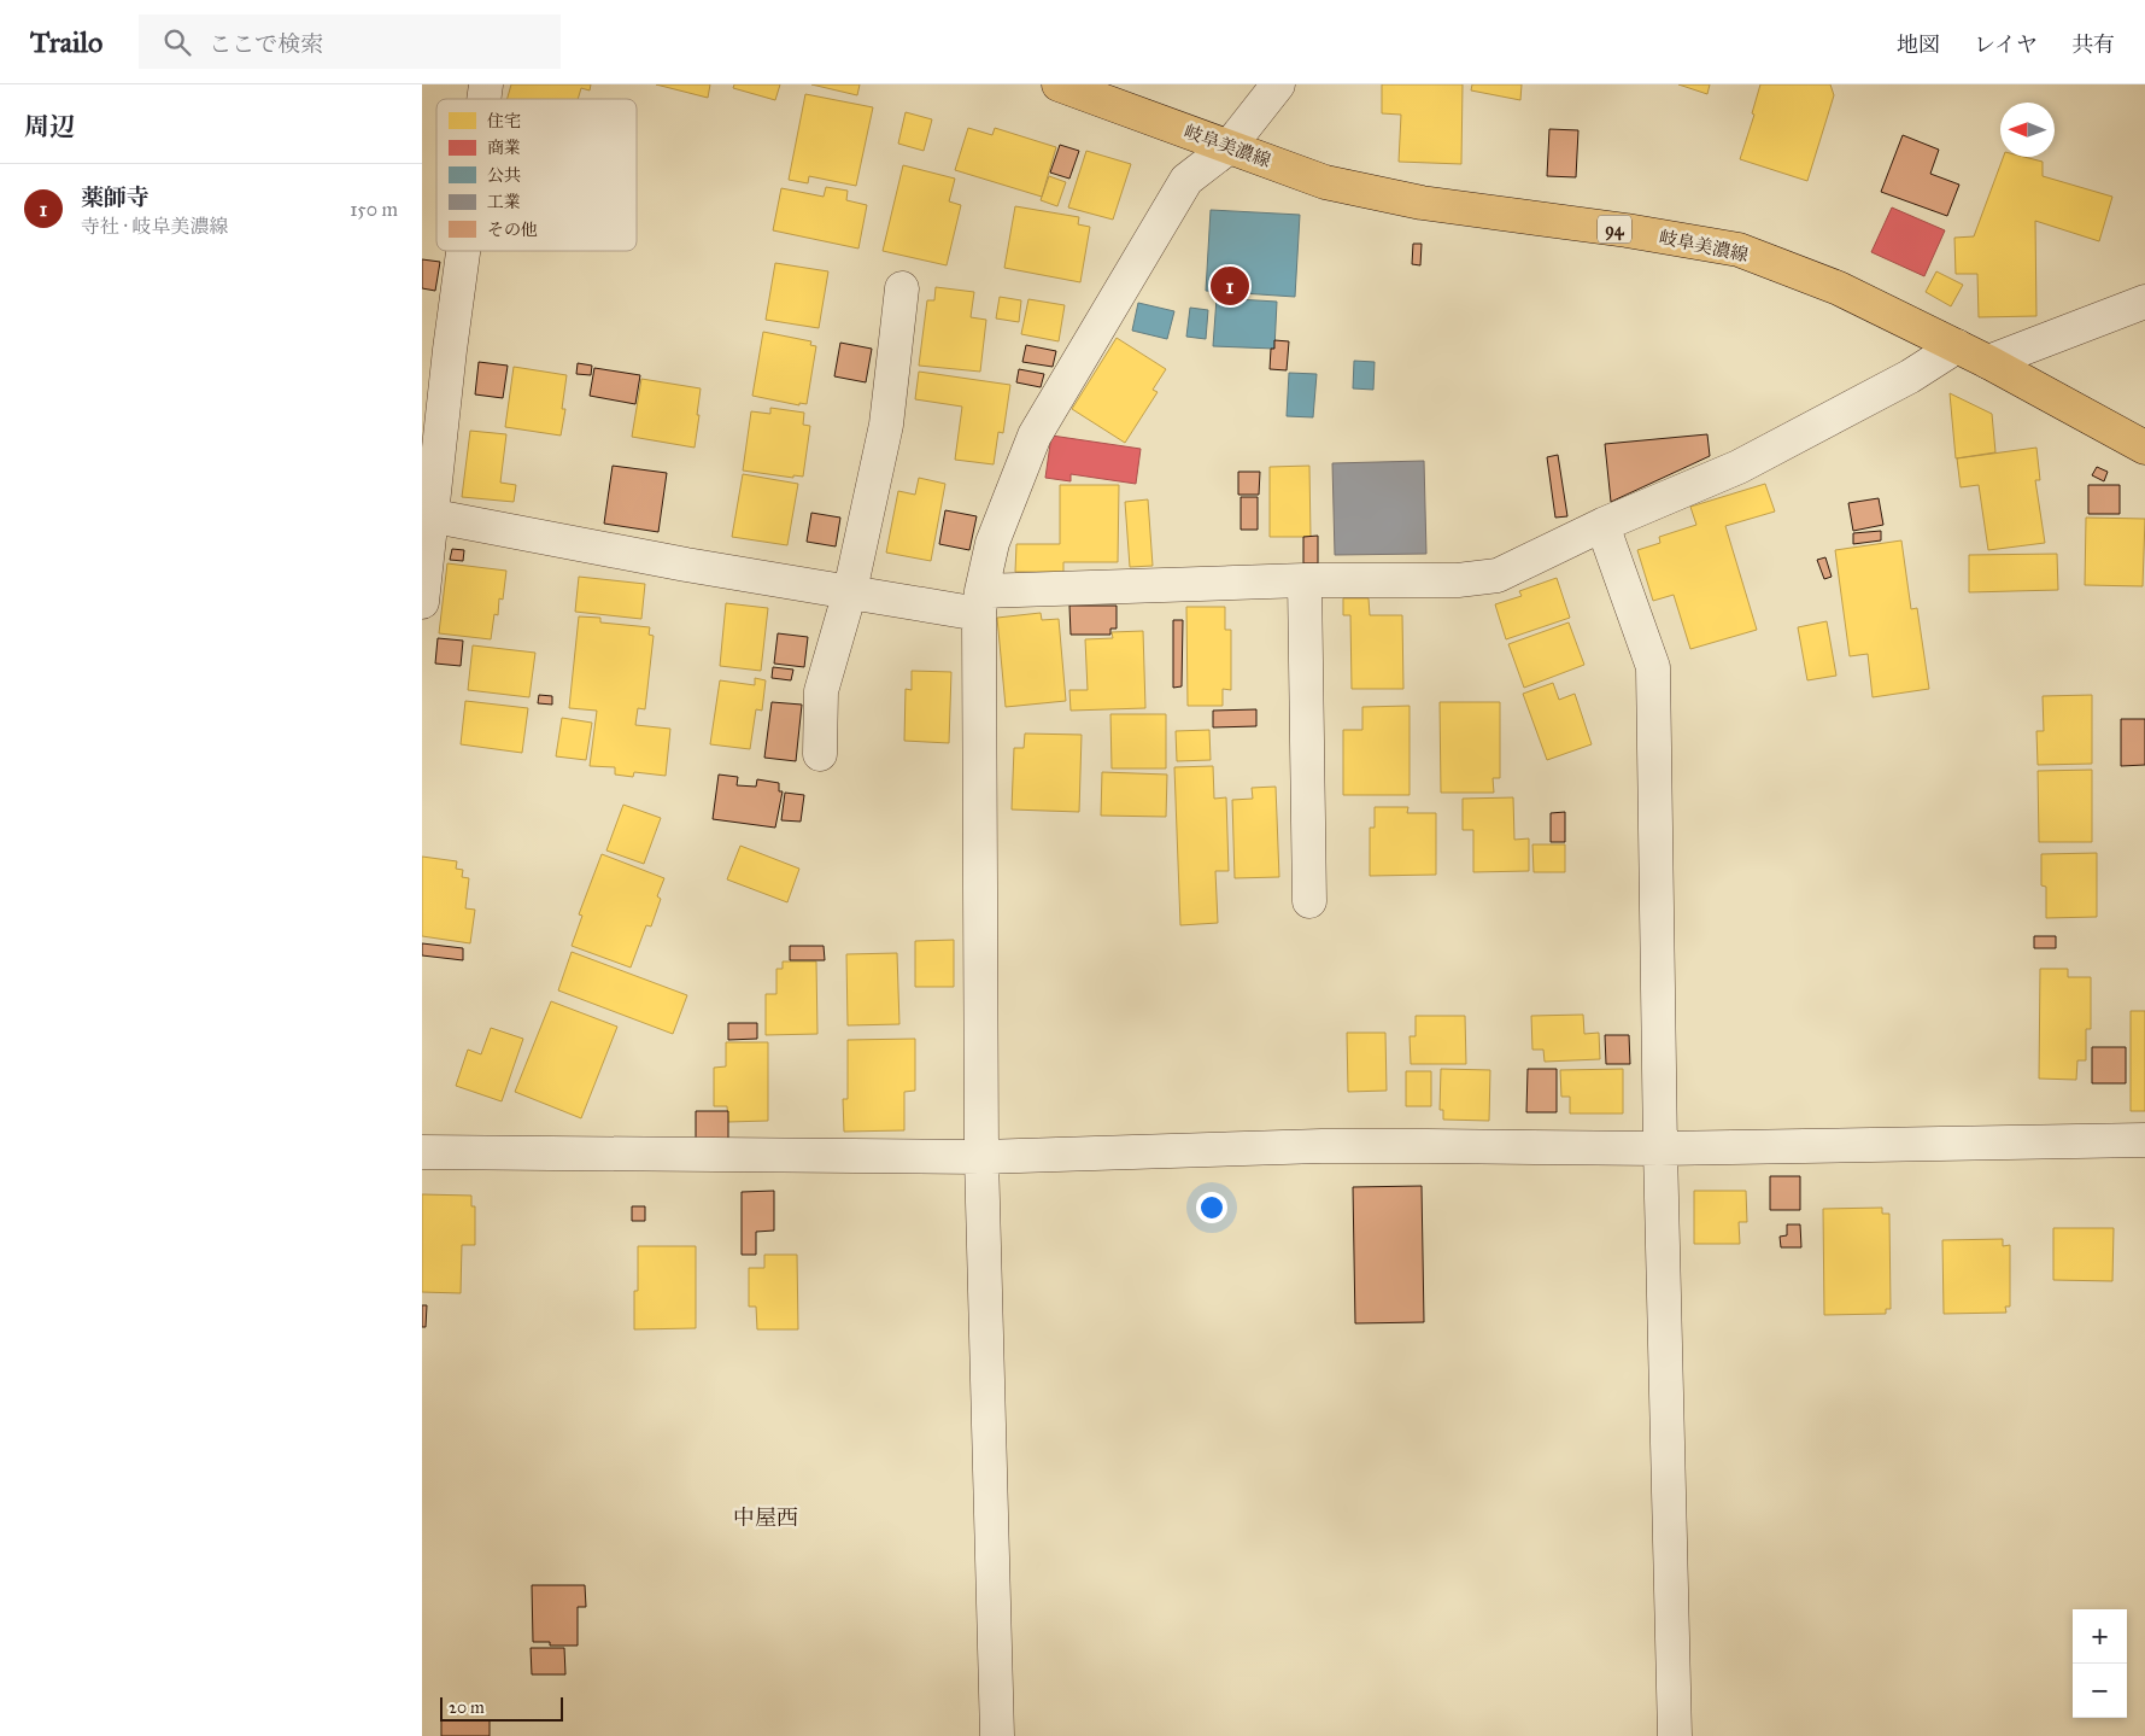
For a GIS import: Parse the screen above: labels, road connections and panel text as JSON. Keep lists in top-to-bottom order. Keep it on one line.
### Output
{"streets":{"main road":["岐阜美濃線","94"]},"districts":["中屋西"],"legend":["住宅","商業","公共","工業","その他"],"scale_bar":"20 m","north":"left","page":{"header":"Trailo","search":"ここで検索","nav":["地図","レイヤ","共有"],"heading":"周辺","list":[{"mark":"1","name":"薬師寺","note":"寺社 · 岐阜美濃線","value":"150 m"}],"pins":"1","map_buttons":["+","−"],"scale":"20 m"}}
